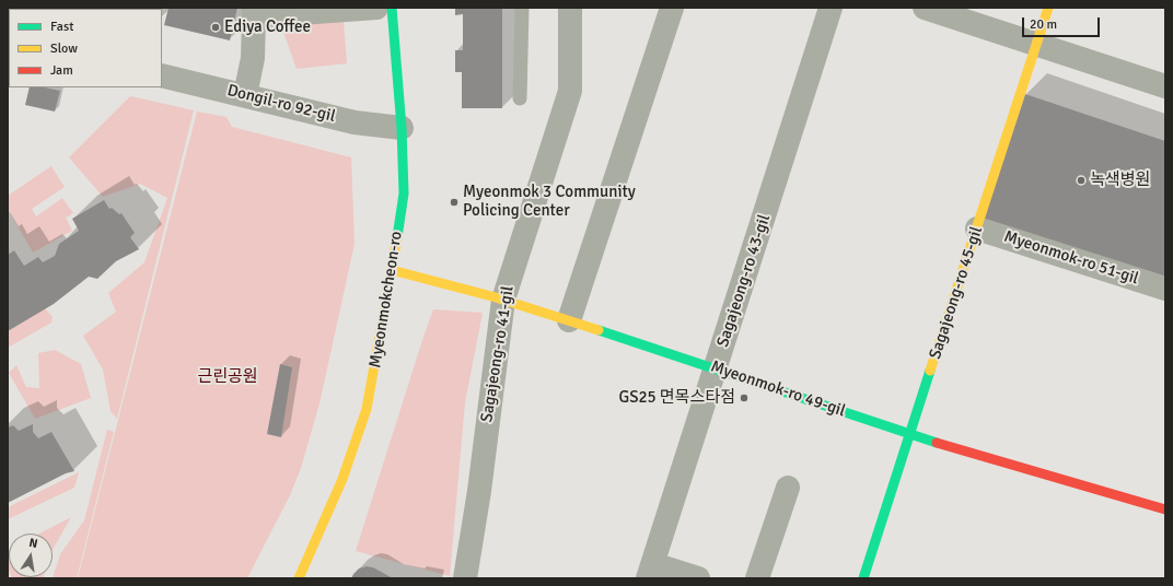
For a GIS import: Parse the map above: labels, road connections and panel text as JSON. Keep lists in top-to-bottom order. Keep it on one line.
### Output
{"streets":{"street":["Dongil-ro 92-gil","Myeonmok-ro 51-gil","Sagajeong-ro 43-gil","Sagajeong-ro 45-gil","Myeonmokcheon-ro","Sagajeong-ro 41-gil","Myeonmok-ro 49-gil"]},"crossings":[["Dongil-ro 92-gil","Myeonmokcheon-ro"],["Myeonmok-ro 51-gil","Sagajeong-ro 45-gil"],["Sagajeong-ro 43-gil","Myeonmok-ro 49-gil"],["Sagajeong-ro 45-gil","Myeonmok-ro 49-gil"],["Myeonmokcheon-ro","Myeonmok-ro 49-gil"],["Sagajeong-ro 41-gil","Myeonmok-ro 49-gil"]],"parks":["근린공원"],"places":["Ediya Coffee","녹색병원","Myeonmok 3 Community Policing Center","GS25 면목스타점"],"legend":["Fast","Slow","Jam"],"scale_bar":"20 m","north":"top"}
